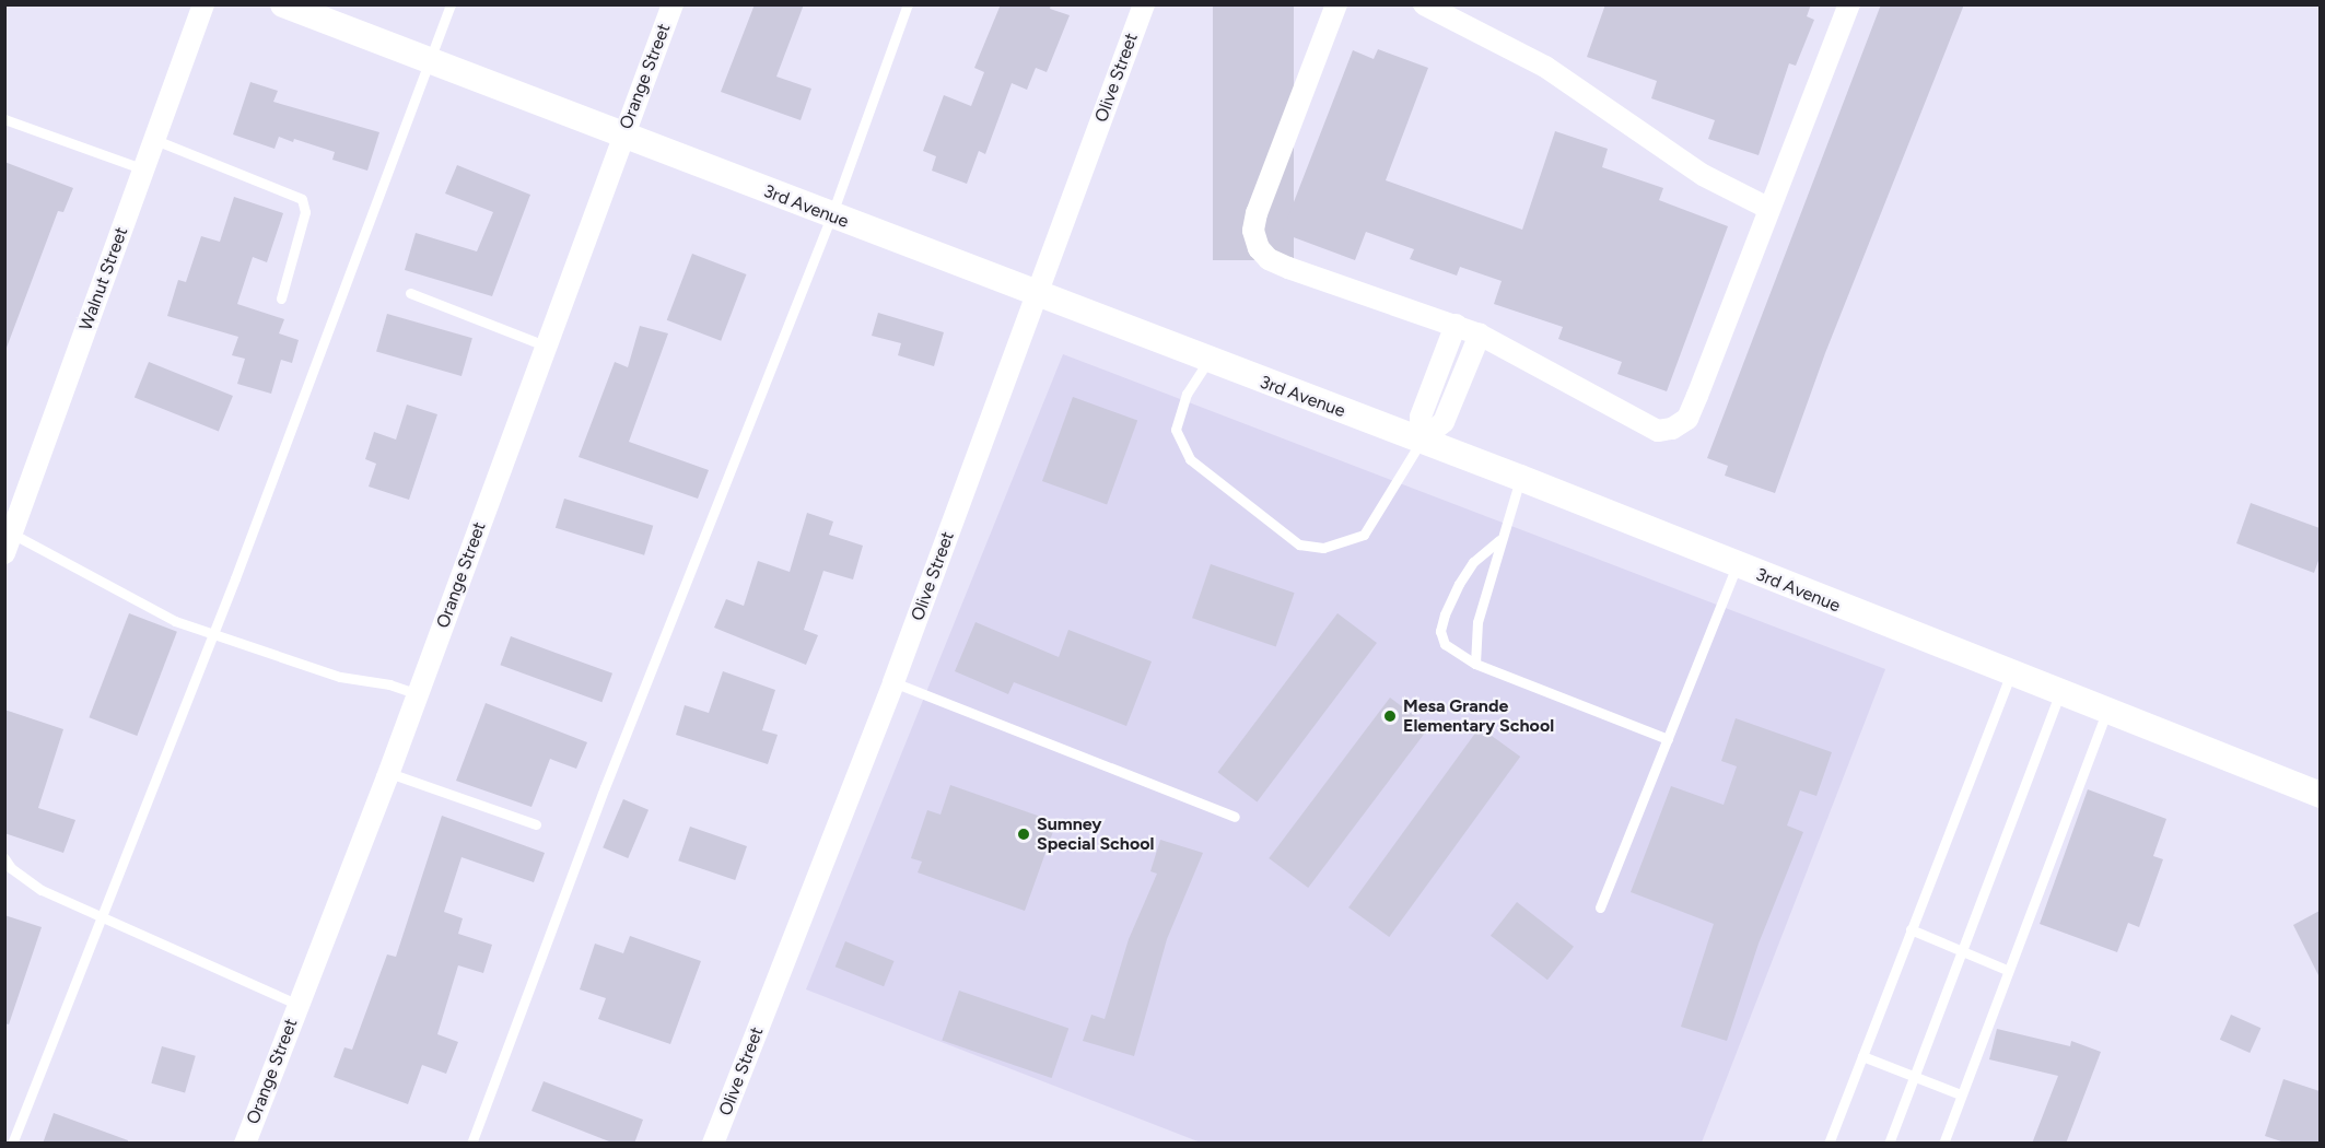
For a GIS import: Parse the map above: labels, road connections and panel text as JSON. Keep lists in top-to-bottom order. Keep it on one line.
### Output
{"streets":{"street":["Orange Street","Olive Street","3rd Avenue","Walnut Street"]},"crossings":[["Orange Street","3rd Avenue"],["Olive Street","3rd Avenue"]],"places":["Mesa Grande Elementary School","Sumney Special School"]}
